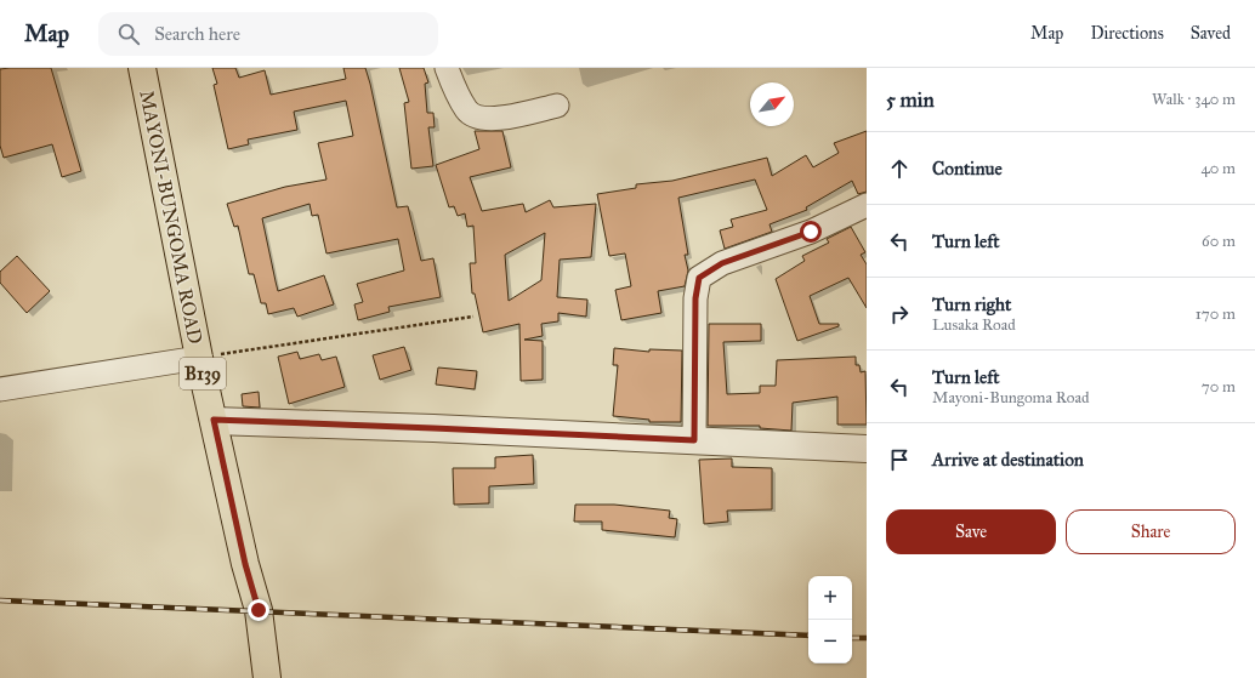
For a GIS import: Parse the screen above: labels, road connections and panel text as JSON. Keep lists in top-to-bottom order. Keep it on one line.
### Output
{"streets":{"main road":["MAYONI-BUNGOMA ROAD","B139"]},"north":"top right","page":{"header":"Map","search":"Search here","nav":["Map","Directions","Saved"],"heading":["5 min","Walk · 340 m"],"list":[["Continue","40 m"],["Turn left","60 m"],["Turn right","Lusaka Road","170 m"],["Turn left","Mayoni-Bungoma Road","70 m"],"Arrive at destination"],"buttons":["Save","Share"],"map_buttons":["+","−"]}}
